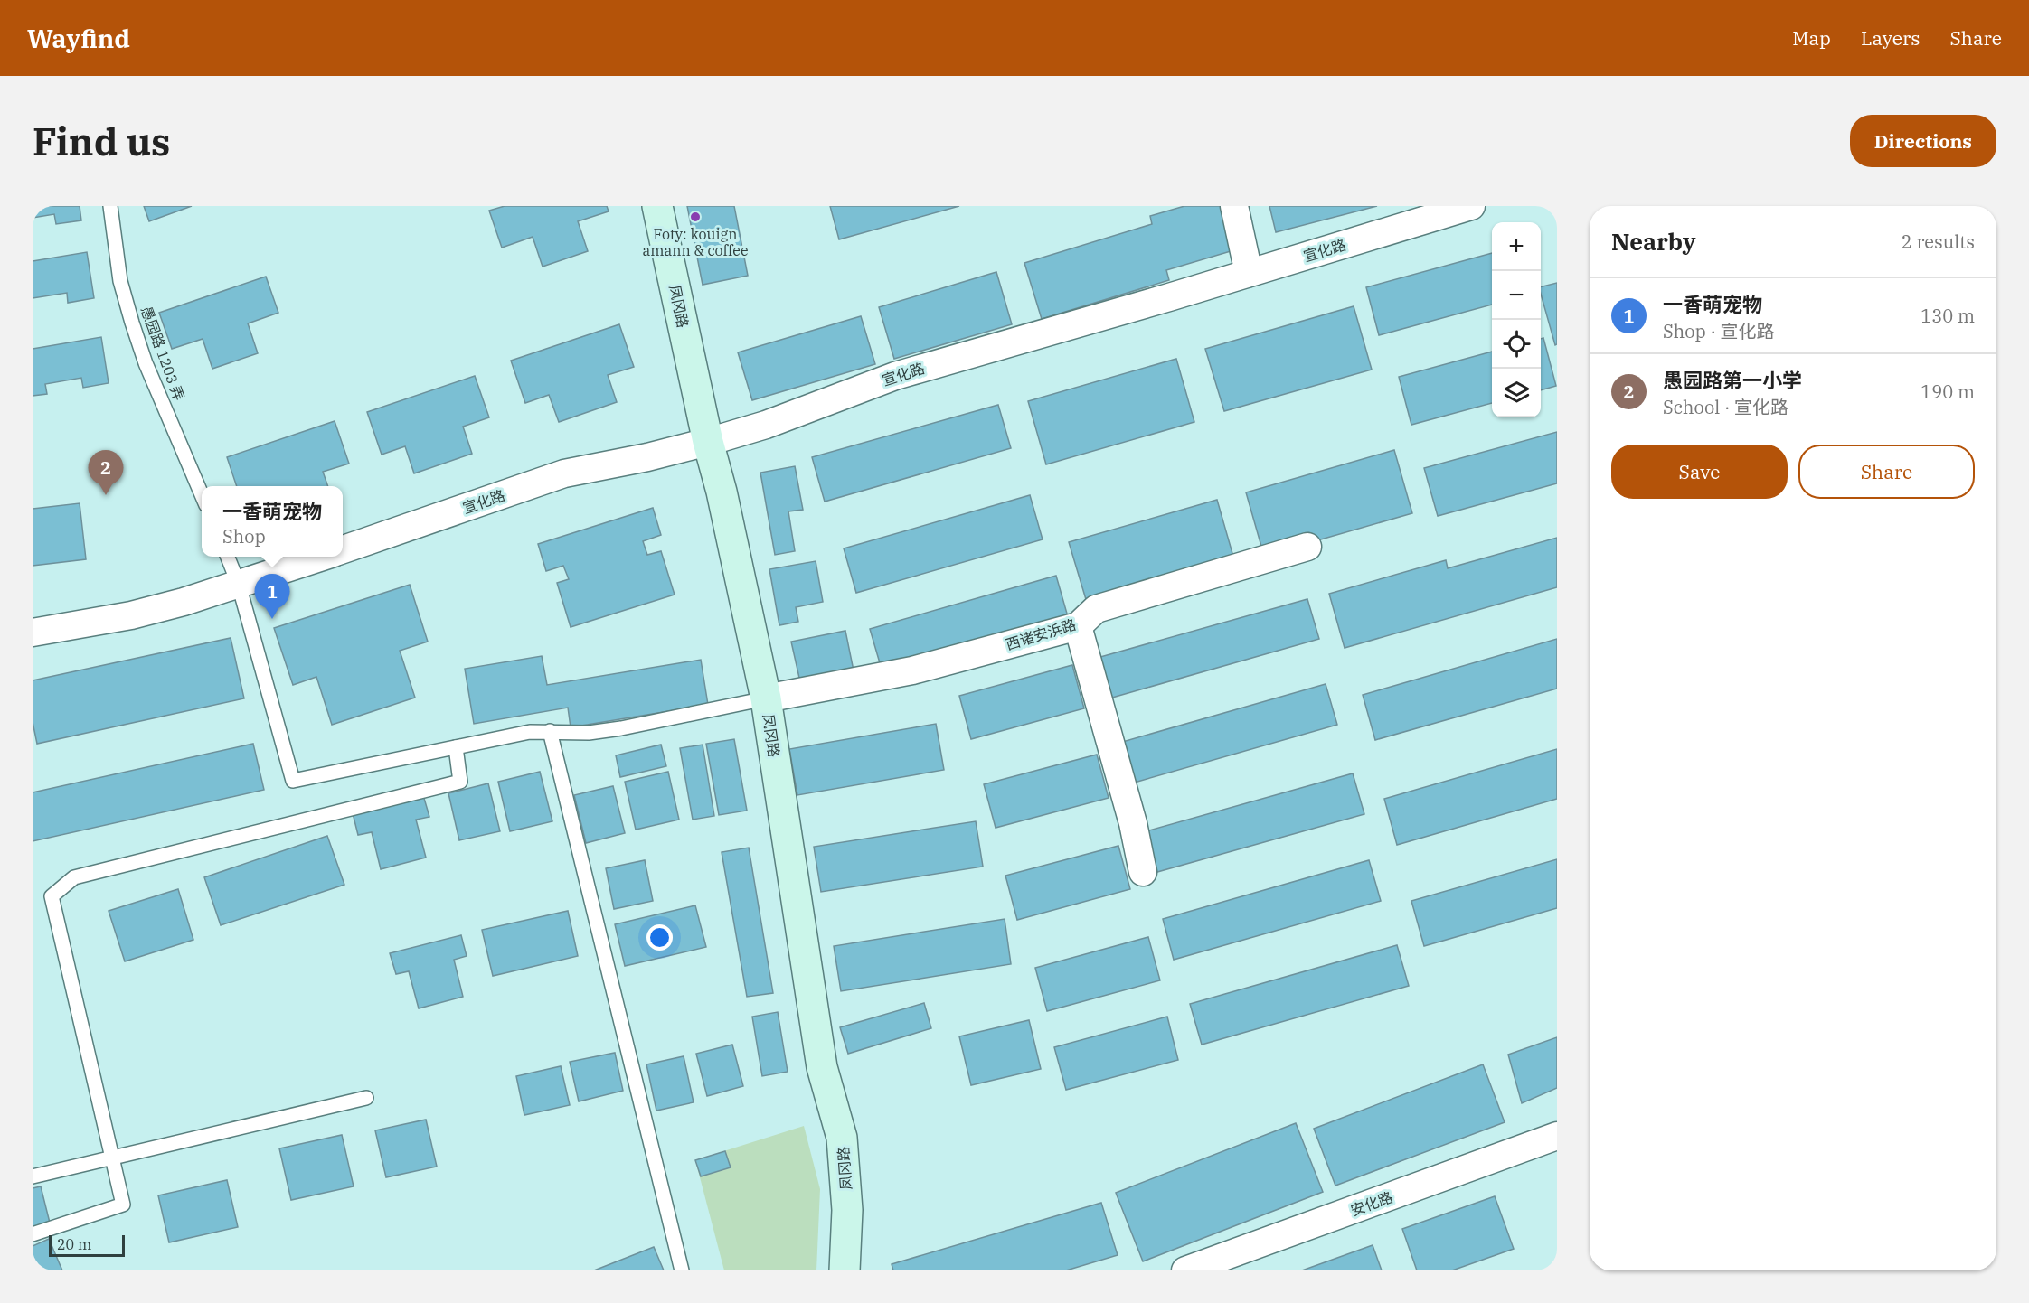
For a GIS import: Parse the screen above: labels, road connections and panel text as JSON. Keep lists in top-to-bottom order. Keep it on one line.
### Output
{"streets":{"street":["宣化路","凤冈路","西诸安浜路","安化路"],"lane":["愚园路 1203 弄"]},"crossings":[["宣化路","凤冈路"],["凤冈路","西诸安浜路"]],"places":["Foty: kouign amann & coffee"],"scale_bar":"20 m","page":{"header":"Wayfind","nav":["Map","Layers","Share"],"buttons":["Directions",["Save","Share"]],"title":"Find us","heading":["Nearby","2 results"],"map_buttons":["+","−"],"list":[{"mark":"1","name":"一香萌宠物","note":"Shop · 宣化路","value":"130 m"},{"mark":"2","name":"愚园路第一小学","note":"School · 宣化路","value":"190 m"}],"pins":["2","1"],"popup":["一香萌宠物","Shop"],"scale":"20 m"}}
